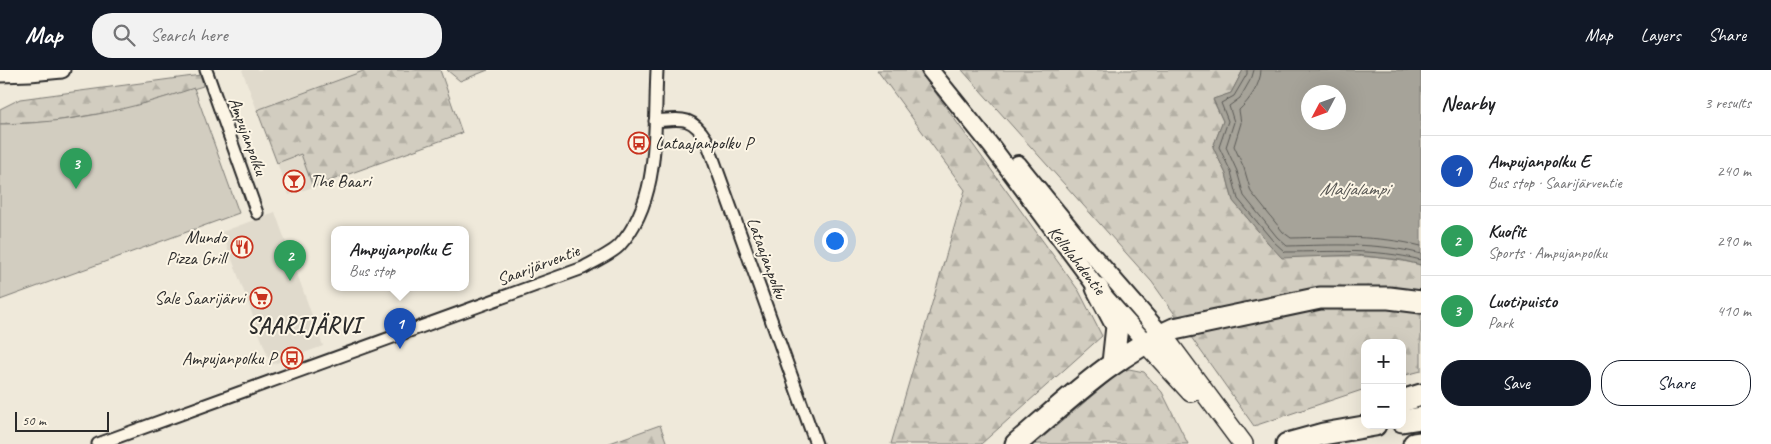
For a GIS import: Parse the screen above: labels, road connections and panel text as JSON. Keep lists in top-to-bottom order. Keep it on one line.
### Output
{"streets":{"main road":["Kellolahdentie"],"street":["Ampujanpolku","Lataajanpolku","Saarijärventie"]},"crossings":[["Lataajanpolku","Saarijärventie"]],"districts":["SAARIJÄRVI"],"water":["Maljalampi"],"places":{"bus stop":["Lataajanpolku P","Ampujanpolku P"],"bar":["The Baari"],"restaurant":["Mundo Pizza Grill"],"supermarket":["Sale Saarijärvi"]},"scale_bar":"50 m","north":"bottom left","page":{"header":"Map","search":"Search here","nav":["Map","Layers","Share"],"heading":["Nearby","3 results"],"list":[{"mark":"1","name":"Ampujanpolku E","note":"Bus stop · Saarijärventie","value":"240 m"},{"mark":"2","name":"Kuofit","note":"Sports · Ampujanpolku","value":"290 m"},{"mark":"3","name":"Luotipuisto","note":"Park","value":"410 m"}],"pins":["3","2","1"],"popup":["Ampujanpolku E","Bus stop"],"map_buttons":["+","−"],"buttons":["Save","Share"],"scale":"50 m"}}
